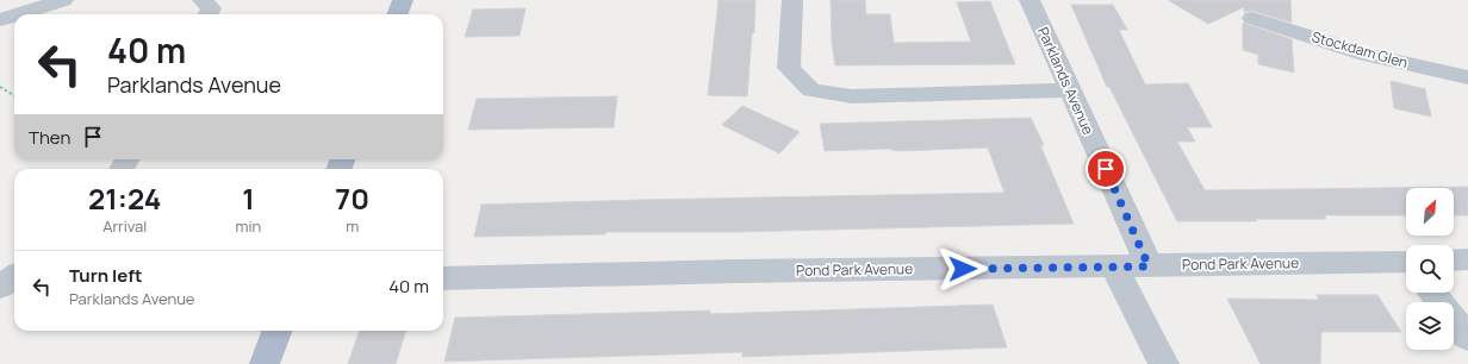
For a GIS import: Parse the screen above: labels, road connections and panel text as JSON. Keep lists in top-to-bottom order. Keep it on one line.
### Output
{"streets":{"street":["Stockdam Glen","Parklands Avenue","Pond Park Avenue"]},"crossings":[["Parklands Avenue","Pond Park Avenue"]],"north":"top right","page":{"turn":["40 m","Parklands Avenue"],"then":"Then","eta":["21:24","Arrival","1","min","70","m"],"list":[{"name":"Turn left","note":"Parklands Avenue","value":"40 m"}]}}
